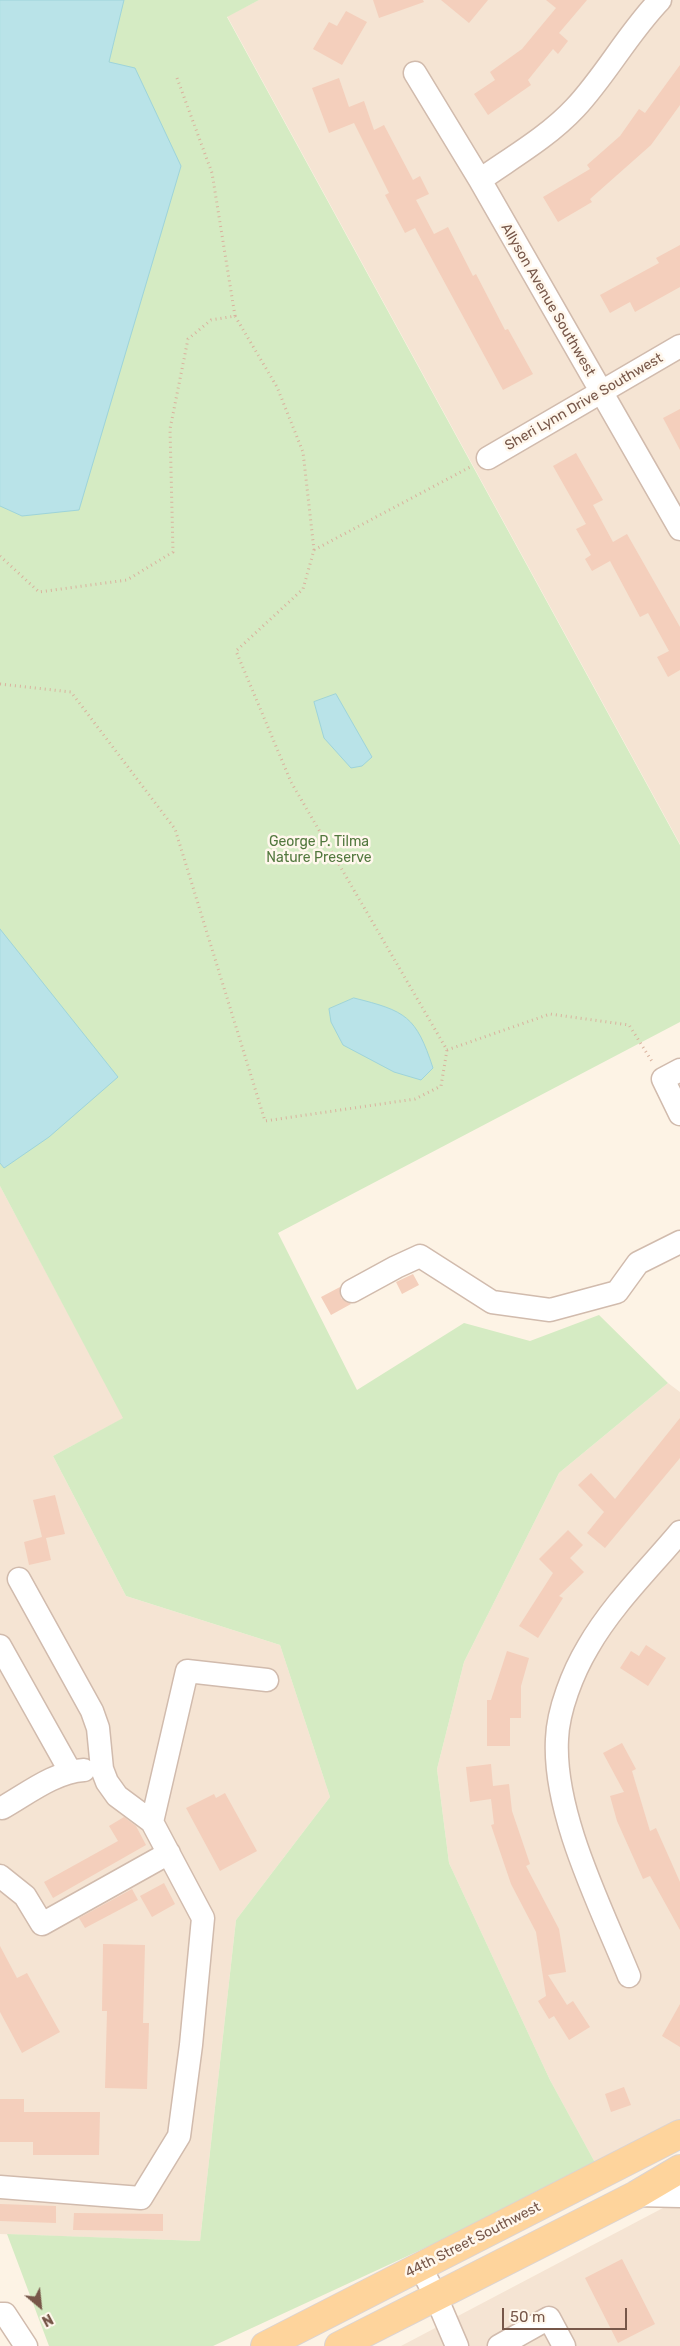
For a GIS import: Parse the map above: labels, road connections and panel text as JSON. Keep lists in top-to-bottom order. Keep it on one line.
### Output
{"streets":{"main road":["44th Street Southwest"],"street":["Allyson Avenue Southwest","Sheri Lynn Drive Southwest"]},"crossings":[["Allyson Avenue Southwest","Sheri Lynn Drive Southwest"]],"parks":["George P. Tilma Nature Preserve"],"scale_bar":"50 m","north":"bottom right"}
